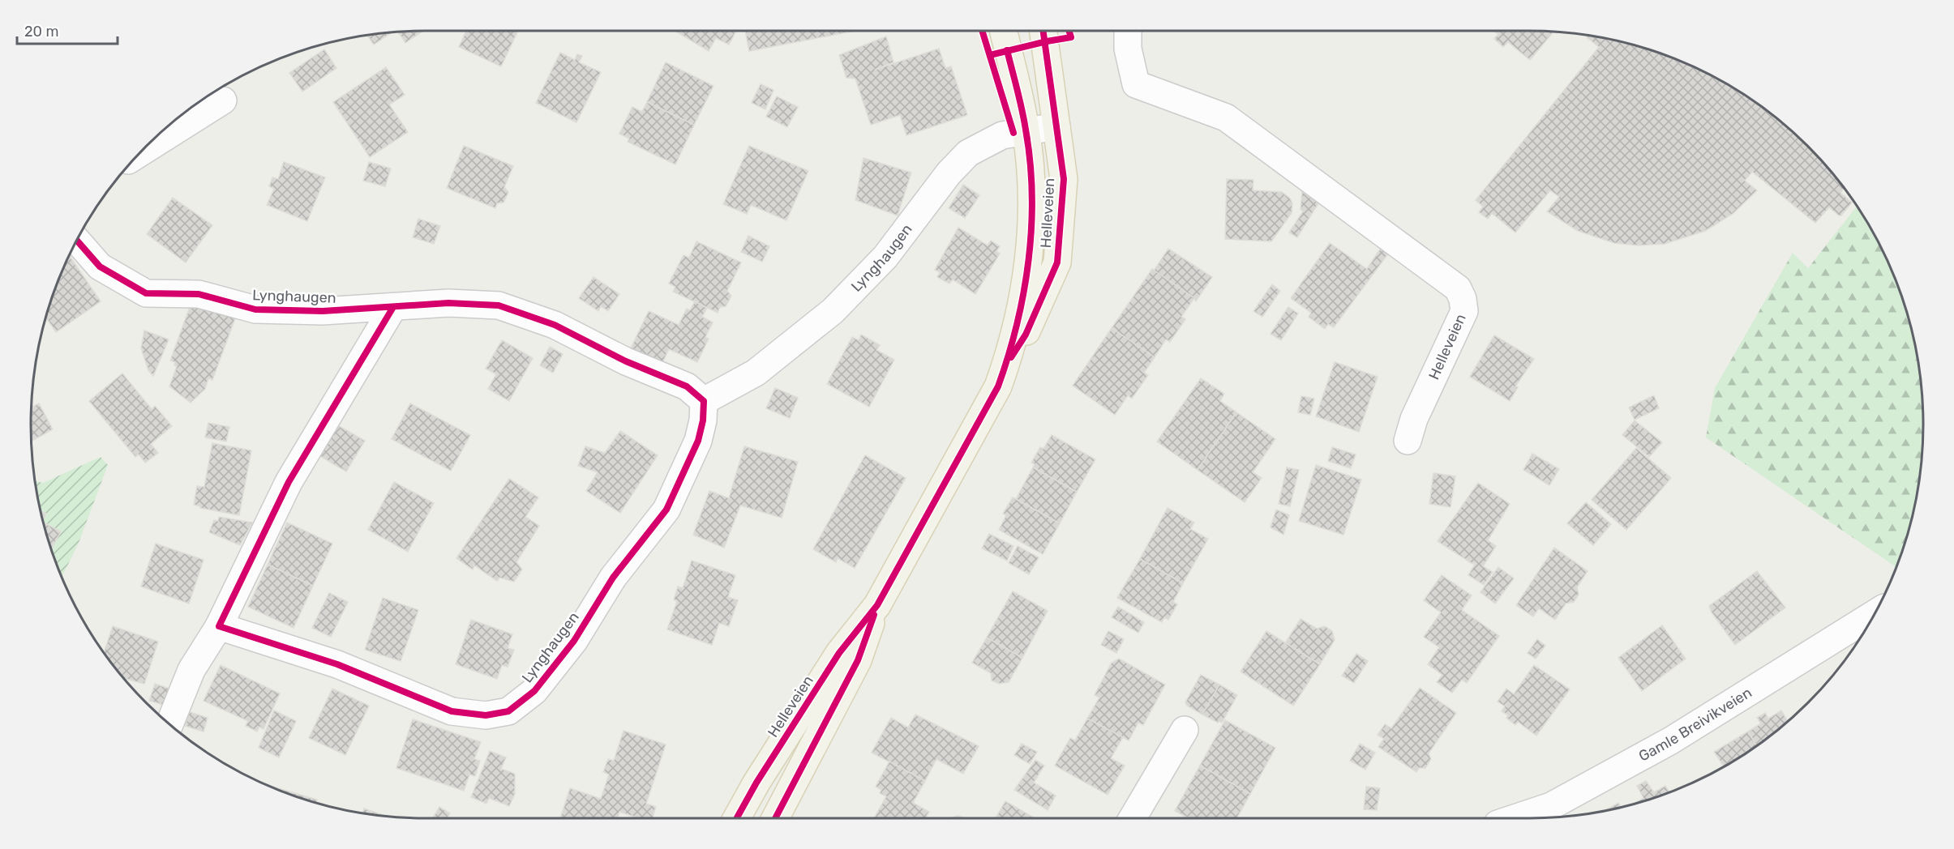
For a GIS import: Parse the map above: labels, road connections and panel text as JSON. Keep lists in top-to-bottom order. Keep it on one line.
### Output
{"streets":{"main road":["Helleveien"],"street":["Lynghaugen","Gamle Breivikveien"]},"crossings":[["Helleveien","Lynghaugen"]],"scale_bar":"20 m"}
